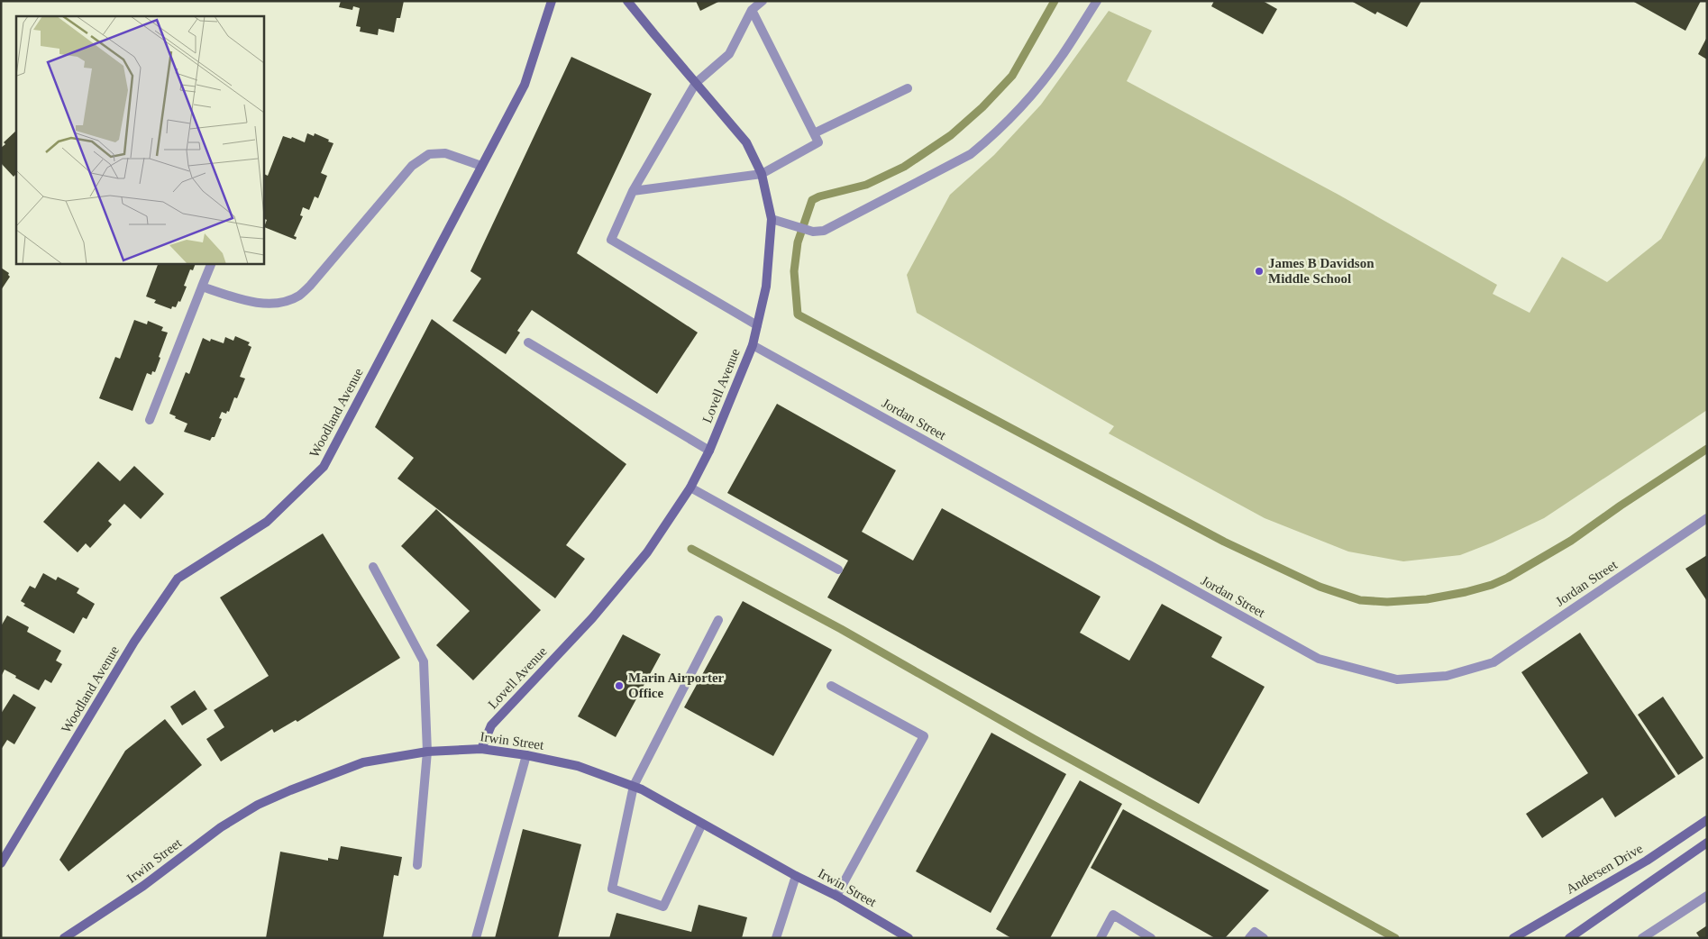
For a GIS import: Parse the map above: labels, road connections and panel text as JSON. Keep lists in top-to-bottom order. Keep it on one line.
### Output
{"streets":{"street":["Lovell Avenue","Woodland Avenue","Jordan Street","Irwin Street","Andersen Drive"]},"crossings":[["Lovell Avenue","Jordan Street"],["Lovell Avenue","Irwin Street"]],"places":["James B Davidson Middle School","Marin Airporter Office"]}
